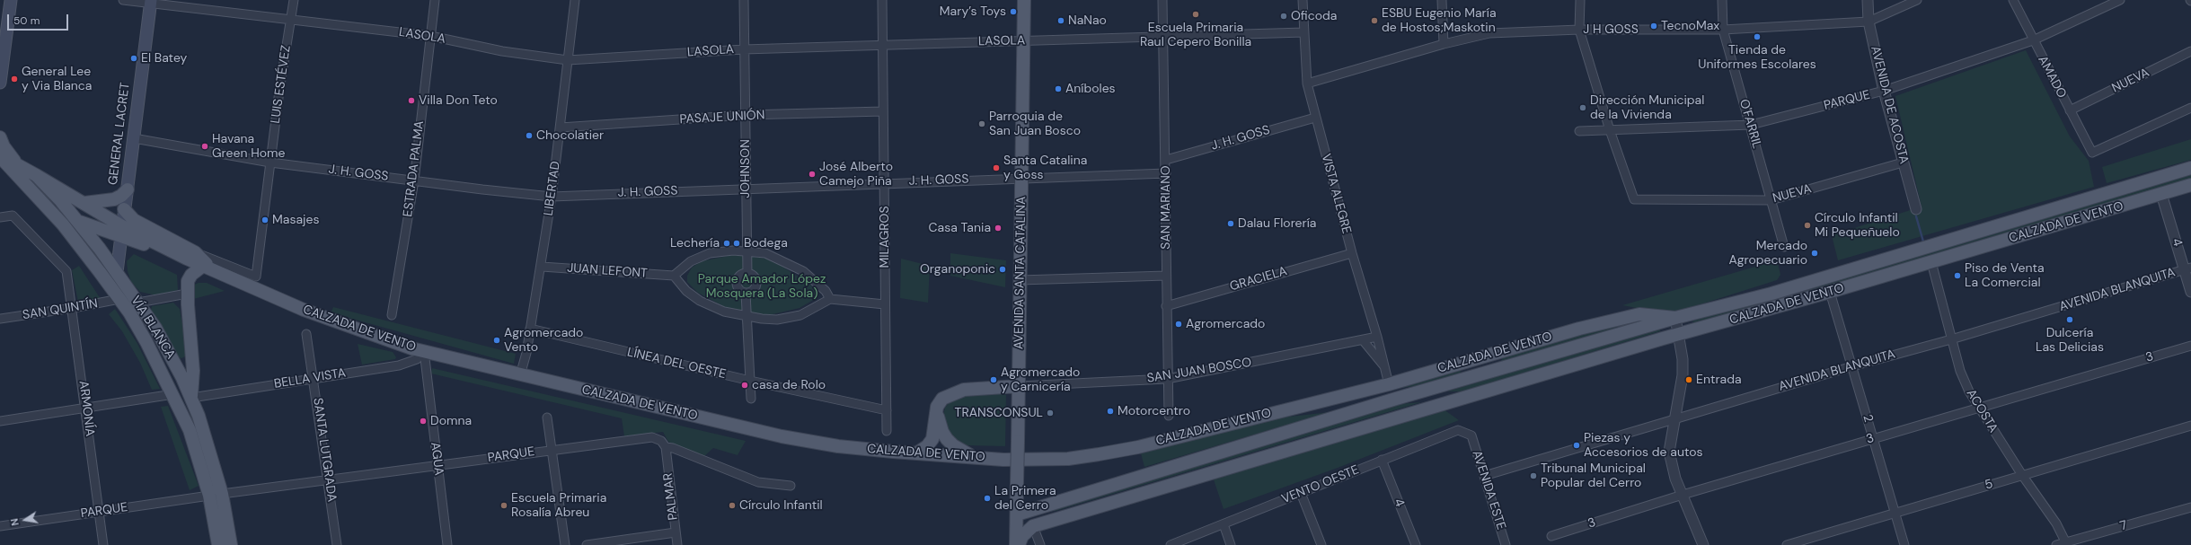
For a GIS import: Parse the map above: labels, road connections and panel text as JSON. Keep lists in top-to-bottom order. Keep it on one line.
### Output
{"streets":{"main road":["GENERAL LACRET","CALZADA DE VENTO","AVENIDA SANTA CATALINA","VÍA BLANCA"],"street":["J H GOSS","LASOLA","AMADO","NUEVA","LUIS ESTÉVEZ","PARQUE","AVENIDA DE ACOSTA","PASAJE UNIÓN","O'FARRIL","J. H. GOSS","ESTRADA PALMA","JOHNSON","LIBERTAD","VISTA ALEGRE","SAN MARIANO","MILAGROS","4","JUAN LEFONT","GRACIELA","AVENIDA BLANQUITA","SAN QUINTÍN","3","LÍNEA DEL OESTE","SAN JUAN BOSCO","BELLA VISTA","ARMONÍA","ACOSTA","2","SANTA LUTGRADA","AGUA","VENTO OESTE","5","AVENIDA ESTE","PALMAR","7"]},"crossings":[["J H GOSS","AVENIDA DE ACOSTA"],["J H GOSS","O'FARRIL"],["J H GOSS","VISTA ALEGRE"],["LASOLA","LUIS ESTÉVEZ"],["LASOLA","GENERAL LACRET"],["LASOLA","ESTRADA PALMA"],["LASOLA","JOHNSON"],["LASOLA","LIBERTAD"],["LASOLA","VISTA ALEGRE"],["LASOLA","SAN MARIANO"],["LASOLA","MILAGROS"],["LASOLA","AVENIDA SANTA CATALINA"],["AMADO","NUEVA"],["AMADO","PARQUE"],["NUEVA","PARQUE"],["NUEVA","AVENIDA DE ACOSTA"],["NUEVA","O'FARRIL"],["LUIS ESTÉVEZ","J. H. GOSS"],["PARQUE","AVENIDA DE ACOSTA"],["PARQUE","O'FARRIL"],["PARQUE","VÍA BLANCA"],["PARQUE","ARMONÍA"],["PARQUE","SANTA LUTGRADA"],["PARQUE","AGUA"],["PARQUE","PALMAR"],["PASAJE UNIÓN","JOHNSON"],["PASAJE UNIÓN","LIBERTAD"],["PASAJE UNIÓN","MILAGROS"],["GENERAL LACRET","J. H. GOSS"],["GENERAL LACRET","VÍA BLANCA"],["J. H. GOSS","ESTRADA PALMA"],["J. H. GOSS","JOHNSON"],["J. H. GOSS","LIBERTAD"],["J. H. GOSS","VISTA ALEGRE"],["J. H. GOSS","SAN MARIANO"],["J. H. GOSS","MILAGROS"],["J. H. GOSS","AVENIDA SANTA CATALINA"],["LIBERTAD","CALZADA DE VENTO"],["LIBERTAD","JUAN LEFONT"],["LIBERTAD","LÍNEA DEL OESTE"],["VISTA ALEGRE","CALZADA DE VENTO"],["VISTA ALEGRE","GRACIELA"],["VISTA ALEGRE","SAN JUAN BOSCO"],["SAN MARIANO","GRACIELA"],["SAN MARIANO","SAN JUAN BOSCO"],["CALZADA DE VENTO","4"],["CALZADA DE VENTO","AVENIDA SANTA CATALINA"],["CALZADA DE VENTO","BELLA VISTA"],["CALZADA DE VENTO","ACOSTA"],["CALZADA DE VENTO","2"],["CALZADA DE VENTO","AGUA"],["MILAGROS","LÍNEA DEL OESTE"],["4","AVENIDA BLANQUITA"],["4","VENTO OESTE"],["AVENIDA SANTA CATALINA","SAN JUAN BOSCO"],["AVENIDA BLANQUITA","ACOSTA"],["AVENIDA BLANQUITA","2"],["AVENIDA BLANQUITA","AVENIDA ESTE"],["SAN QUINTÍN","VÍA BLANCA"],["SAN QUINTÍN","ARMONÍA"],["VÍA BLANCA","BELLA VISTA"],["3","ACOSTA"],["3","2"],["BELLA VISTA","SANTA LUTGRADA"],["BELLA VISTA","AGUA"],["ACOSTA","5"],["ACOSTA","7"],["2","5"],["VENTO OESTE","AVENIDA ESTE"]],"parks":["Parque Amador López Mosquera (La Sola)"],"places":["Mary’s Toys","Escuela Primaria Raul Cepero Bonilla","Oficoda","NaNao","ESBU Eugenio María de Hostos;Maskotin","TecnoMax","Tienda de Uniformes Escolares","El Batey","General Lee y Via Blanca","Aníboles","Villa Don Teto","Dirección Municipal de la Vivienda","Parroquia de San Juan Bosco","Chocolatier","Havana Green Home","Santa Catalina y Goss","José Alberto Camejo Piña","Masajes","Dalau Florería","Círculo Infantil Mi Pequeñuelo","Casa Tania","Lechería","Bodega","Mercado Agropecuario","Organoponic","Piso de Venta La Comercial","Dulcería Las Delicias","Agromercado","Agromercado Vento","Agromercado y Carnicería","Entrada","casa de Rolo","Motorcentro","TRANSCONSUL","Domna","Piezas y Accesorios de autos","Tribunal Municipal Popular del Cerro","La Primera del Cerro","Escuela Primaria Rosalía Abreu","Círculo Infantil"],"scale_bar":"50 m","north":"left"}
